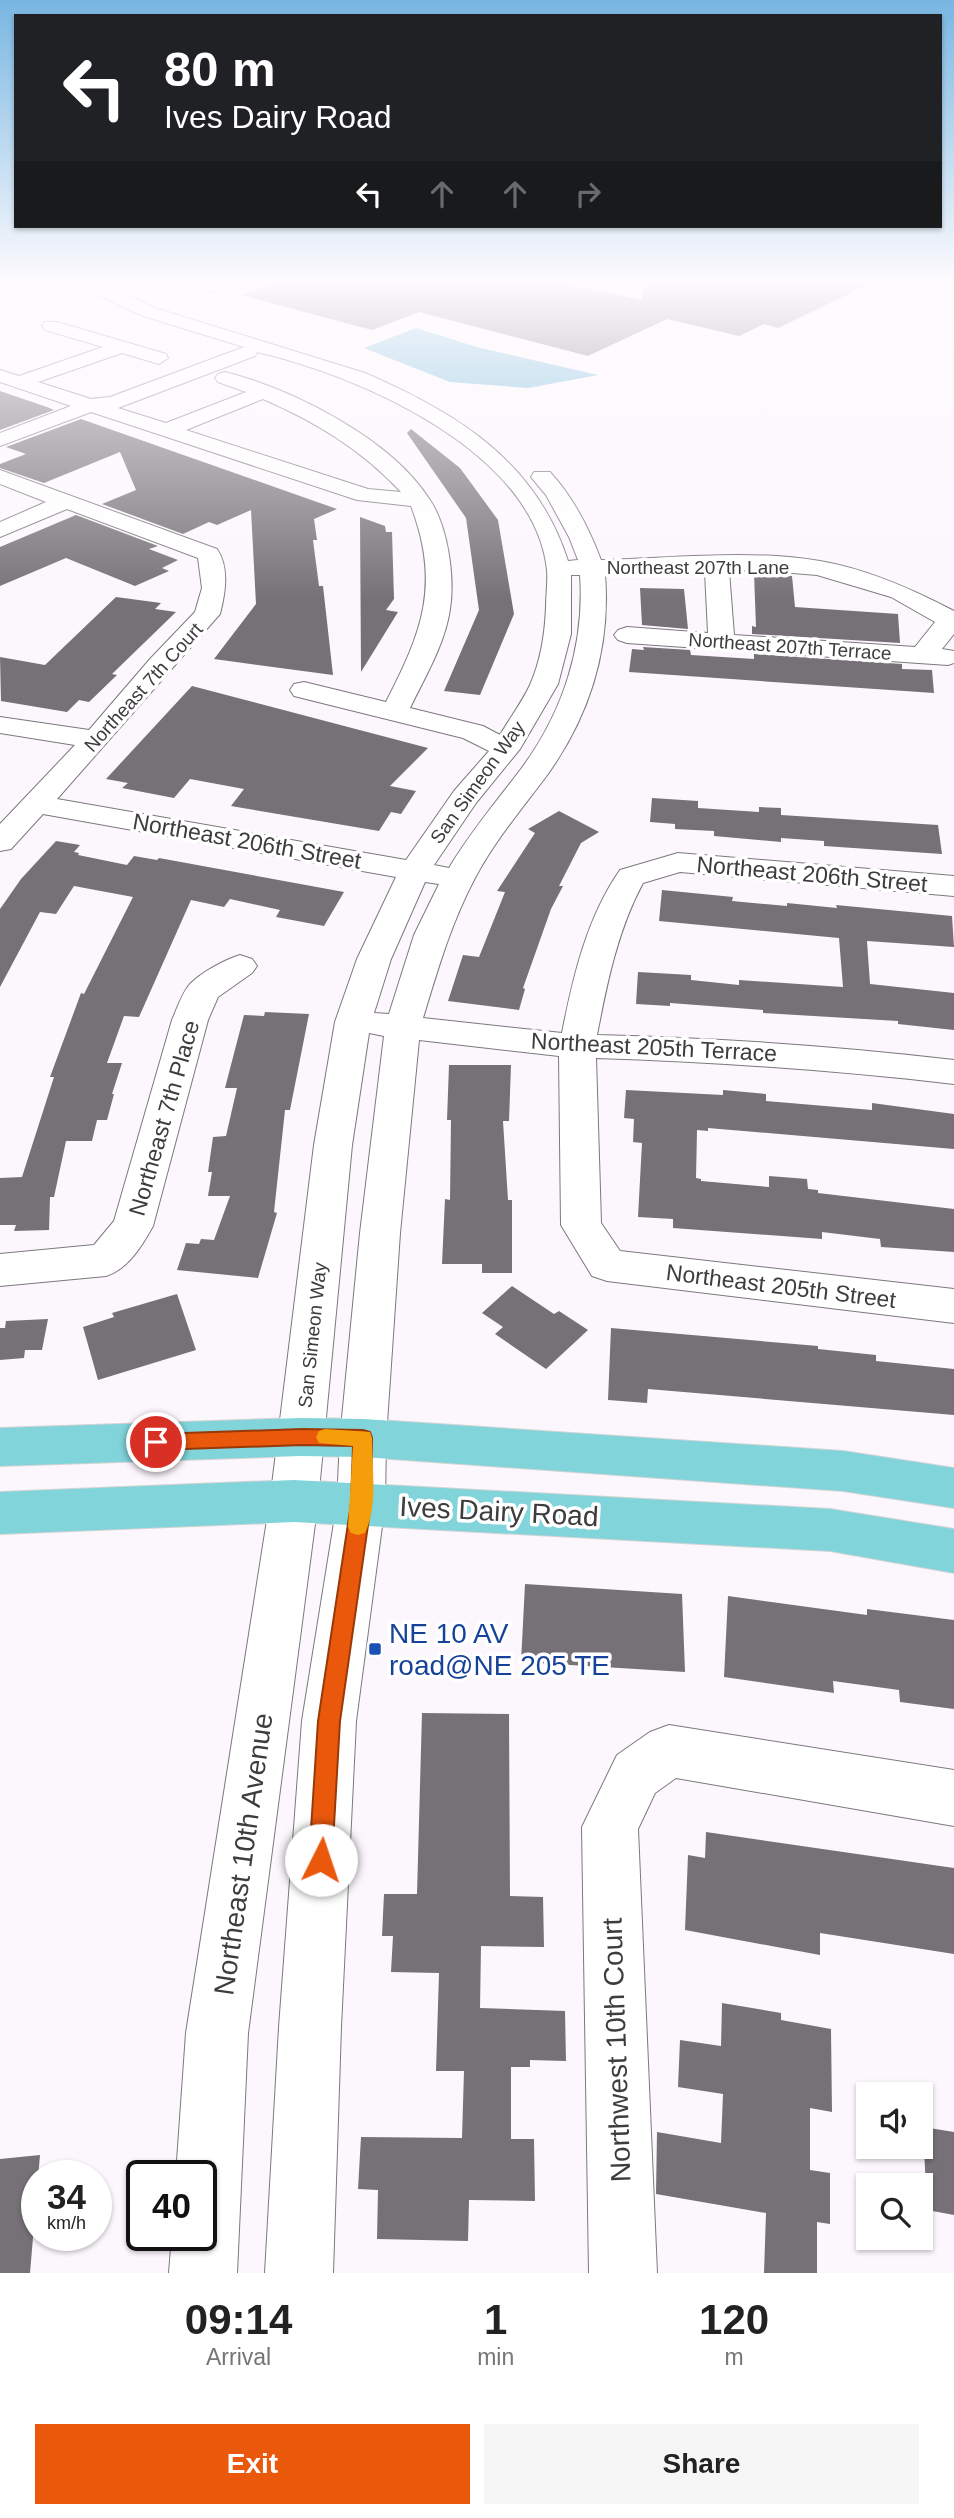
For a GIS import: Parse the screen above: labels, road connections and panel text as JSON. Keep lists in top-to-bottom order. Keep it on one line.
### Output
{"streets":{"main road":["Ives Dairy Road"],"street":["Northeast 207th Lane","Northeast 207th Terrace","Northeast 7th Court","San Simeon Way","Northeast 206th Street","Northeast 205th Terrace","Northeast 7th Place","Northeast 205th Street","Northeast 10th Avenue","Northwest 10th Court"]},"crossings":[["Northeast 207th Lane","Northeast 207th Terrace"],["Northeast 207th Lane","San Simeon Way"],["Northeast 7th Court","Northeast 206th Street"],["San Simeon Way","Northeast 206th Street"],["San Simeon Way","Northeast 205th Terrace"],["San Simeon Way","Northeast 10th Avenue"],["Northeast 206th Street","Northeast 205th Terrace"],["Northeast 206th Street","Northeast 205th Street"],["Northeast 205th Terrace","Northeast 205th Street"],["Ives Dairy Road","Northeast 10th Avenue"]],"places":{"transit":["NE 10 AV road@NE 205 TE"]},"page":{"turn":["80 m","Ives Dairy Road"],"speed":"34 km/h","limit":"40","eta":["09:14","Arrival","1","min","120","m"],"buttons":["Exit","Share"]}}
